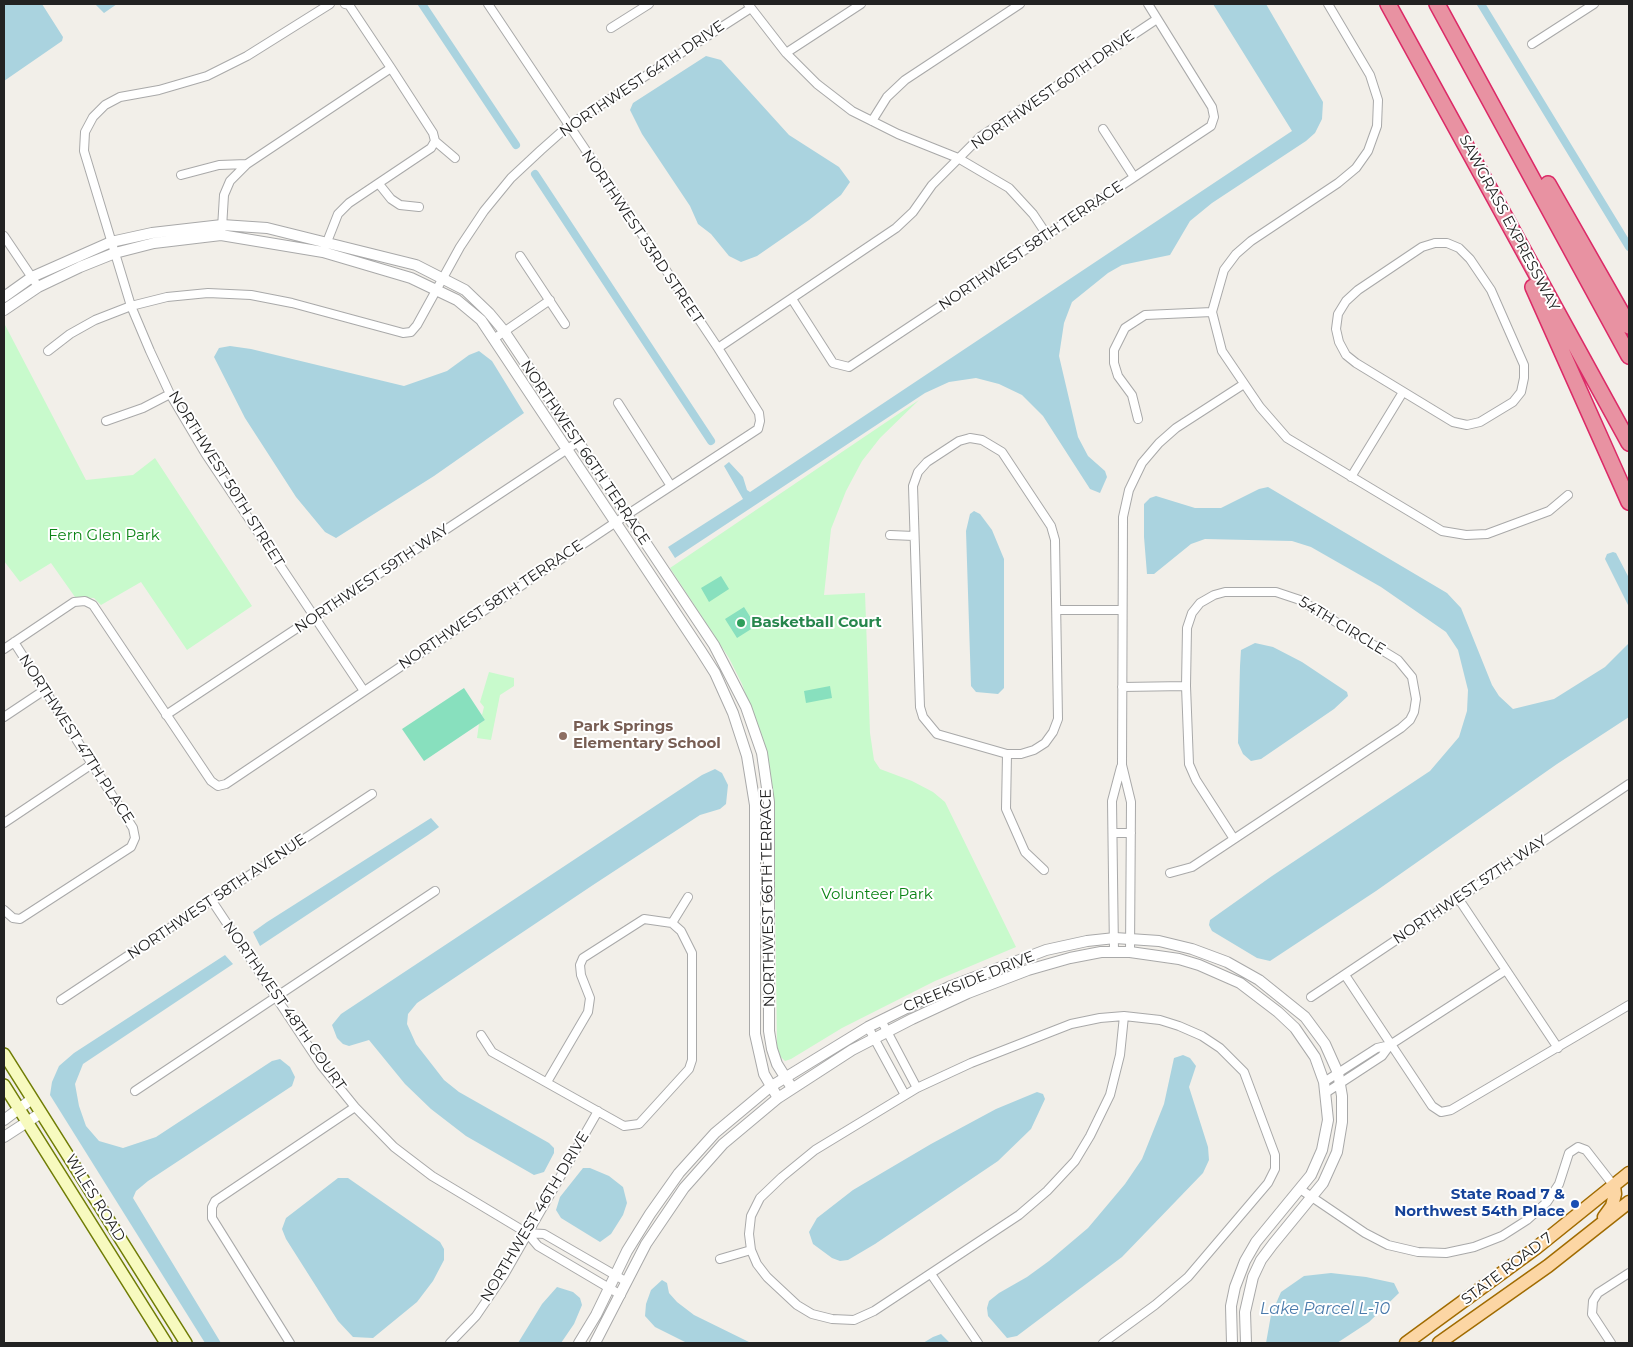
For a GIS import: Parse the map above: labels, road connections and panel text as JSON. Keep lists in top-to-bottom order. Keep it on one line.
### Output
{"streets":{"highway":["SAWGRASS EXPRESSWAY"],"main road":["WILES ROAD","STATE ROAD 7"],"street":["NORTHWEST 64TH DRIVE","NORTHWEST 60TH DRIVE","NORTHWEST 53RD STREET","NORTHWEST 58TH TERRACE","NORTHWEST 66TH TERRACE","NORTHWEST 50TH STREET","NORTHWEST 59TH WAY","54TH CIRCLE","NORTHWEST 47TH PLACE","NORTHWEST 57TH WAY","NORTHWEST 58TH AVENUE","CREEKSIDE DRIVE","NORTHWEST 48TH COURT","NORTHWEST 46TH DRIVE"]},"crossings":[["NORTHWEST 64TH DRIVE","NORTHWEST 53RD STREET"],["NORTHWEST 64TH DRIVE","NORTHWEST 66TH TERRACE"],["NORTHWEST 64TH DRIVE","NORTHWEST 50TH STREET"],["NORTHWEST 60TH DRIVE","NORTHWEST 53RD STREET"],["NORTHWEST 60TH DRIVE","NORTHWEST 58TH TERRACE"],["NORTHWEST 53RD STREET","NORTHWEST 58TH TERRACE"],["NORTHWEST 58TH TERRACE","NORTHWEST 66TH TERRACE"],["NORTHWEST 58TH TERRACE","NORTHWEST 50TH STREET"],["NORTHWEST 58TH TERRACE","NORTHWEST 59TH WAY"],["NORTHWEST 66TH TERRACE","NORTHWEST 50TH STREET"],["NORTHWEST 66TH TERRACE","NORTHWEST 59TH WAY"],["NORTHWEST 66TH TERRACE","CREEKSIDE DRIVE"],["NORTHWEST 50TH STREET","NORTHWEST 59TH WAY"],["NORTHWEST 58TH AVENUE","NORTHWEST 48TH COURT"],["CREEKSIDE DRIVE","NORTHWEST 48TH COURT"],["NORTHWEST 48TH COURT","NORTHWEST 46TH DRIVE"]],"water":["Lake Parcel L-10"],"parks":["Fern Glen Park","Volunteer Park"],"places":["Basketball Court","Park Springs Elementary School","State Road 7 & Northwest 54th Place"]}
